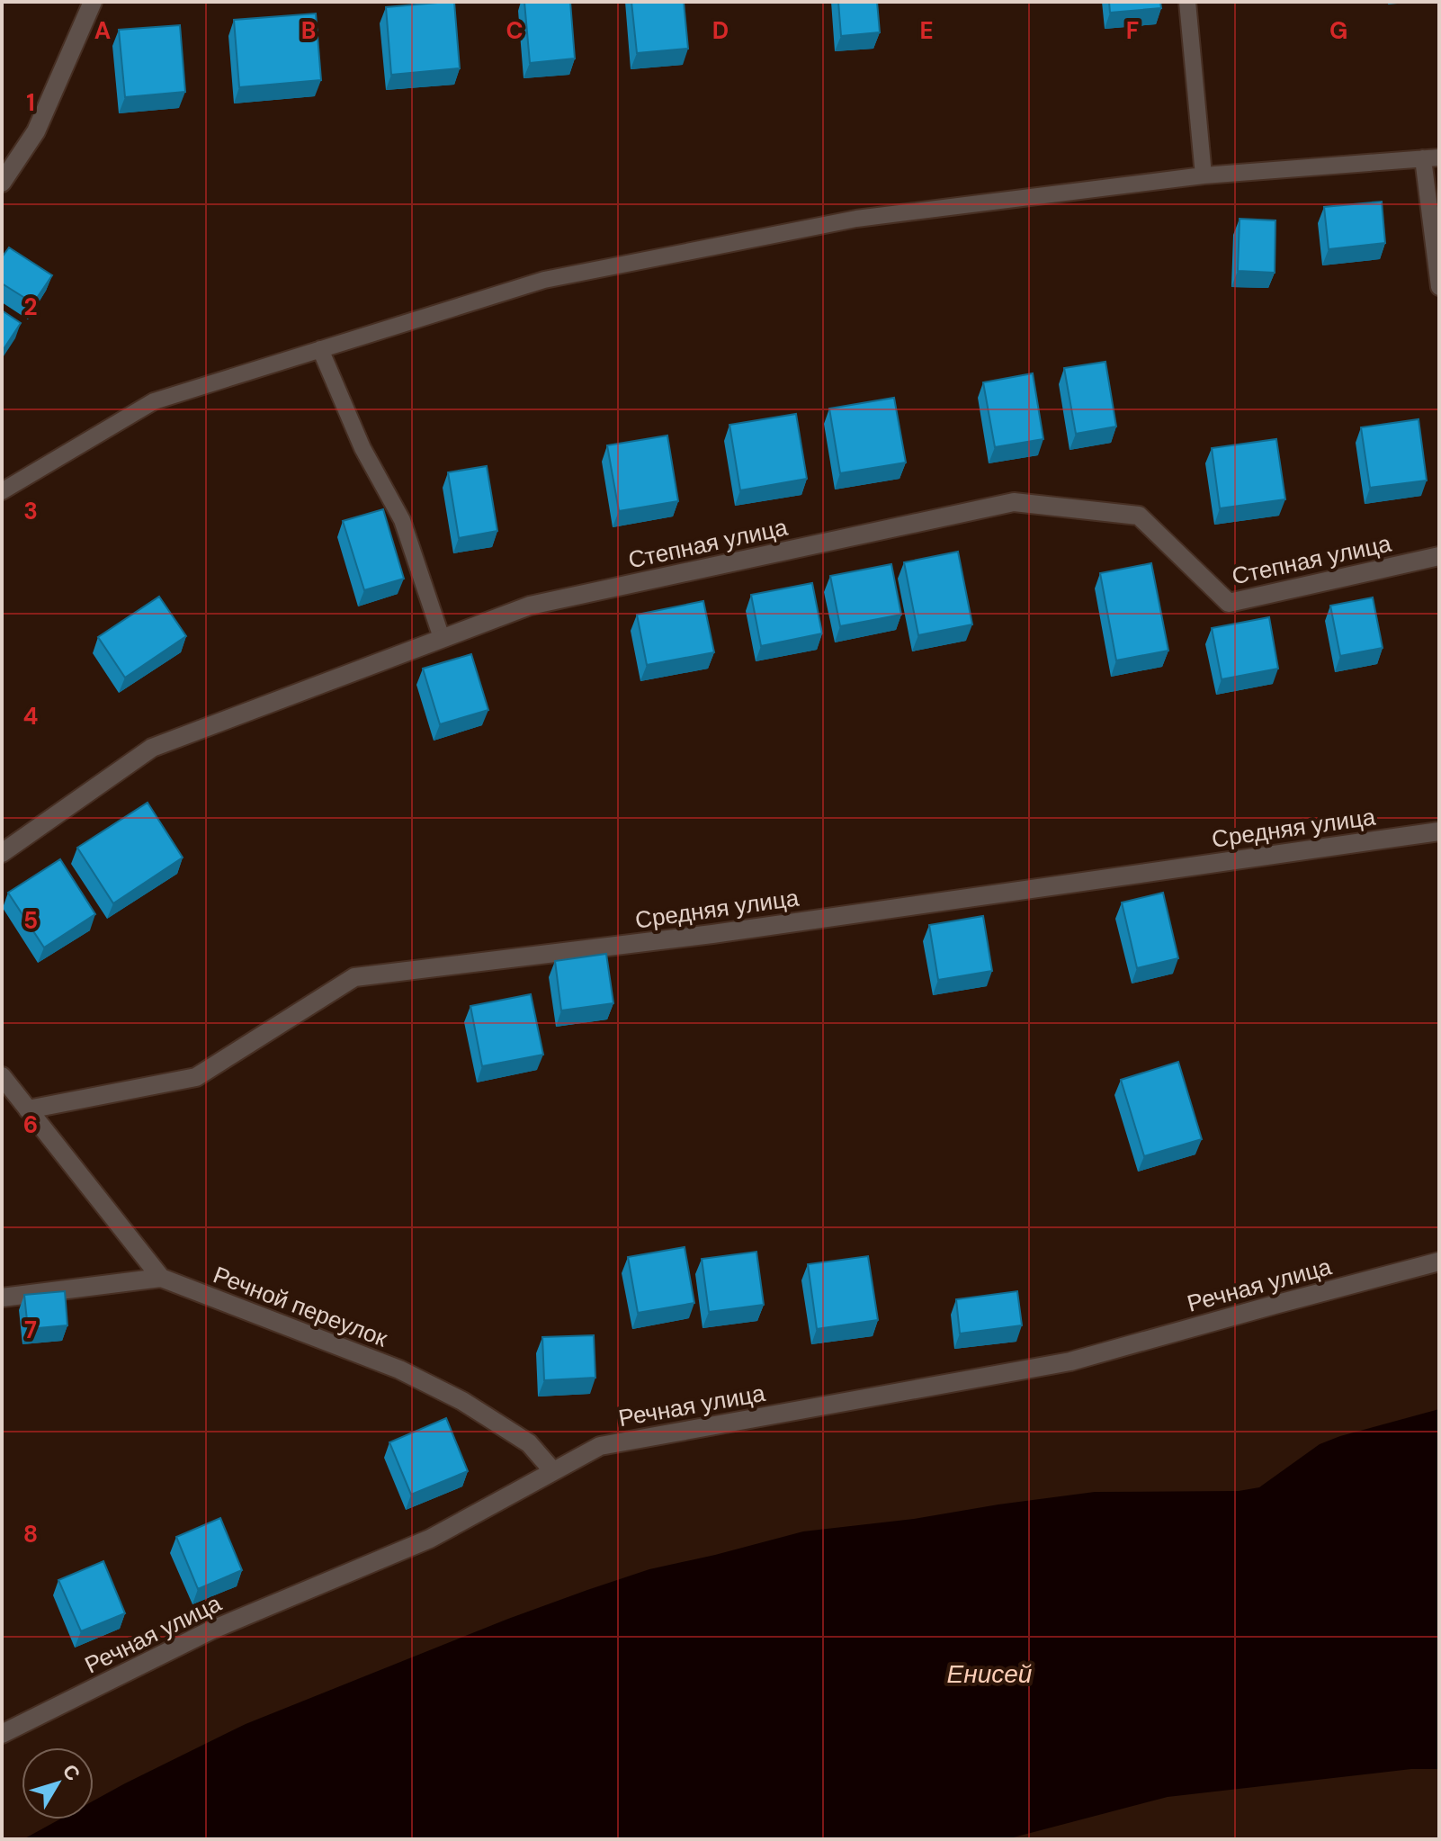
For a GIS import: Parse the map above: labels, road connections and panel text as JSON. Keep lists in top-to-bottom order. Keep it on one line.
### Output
{"streets":{"street":["Степная улица","Средняя улица","Речная улица","Речной переулок"]},"crossings":[["Речная улица","Речной переулок"]],"water":["Енисей"],"north":"top right","grid":{"columns":["A","B","C","D","E","F","G"],"rows":["1","2","3","4","5","6","7","8"]}}
